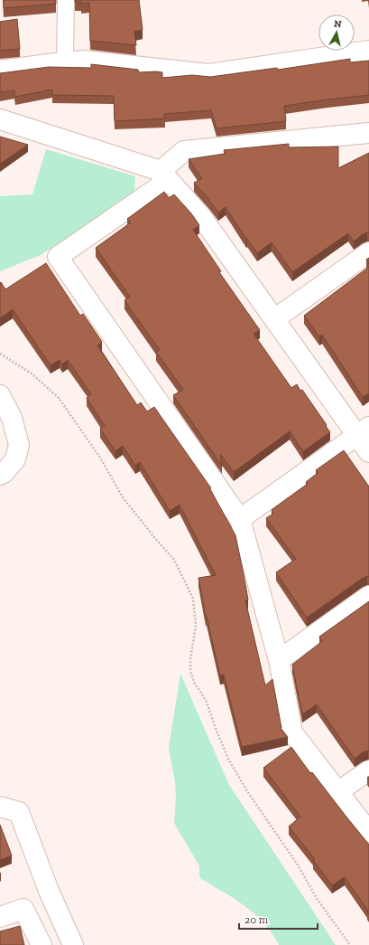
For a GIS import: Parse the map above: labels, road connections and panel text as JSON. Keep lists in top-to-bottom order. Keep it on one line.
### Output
{"scale_bar":"20 m","north":"top"}
